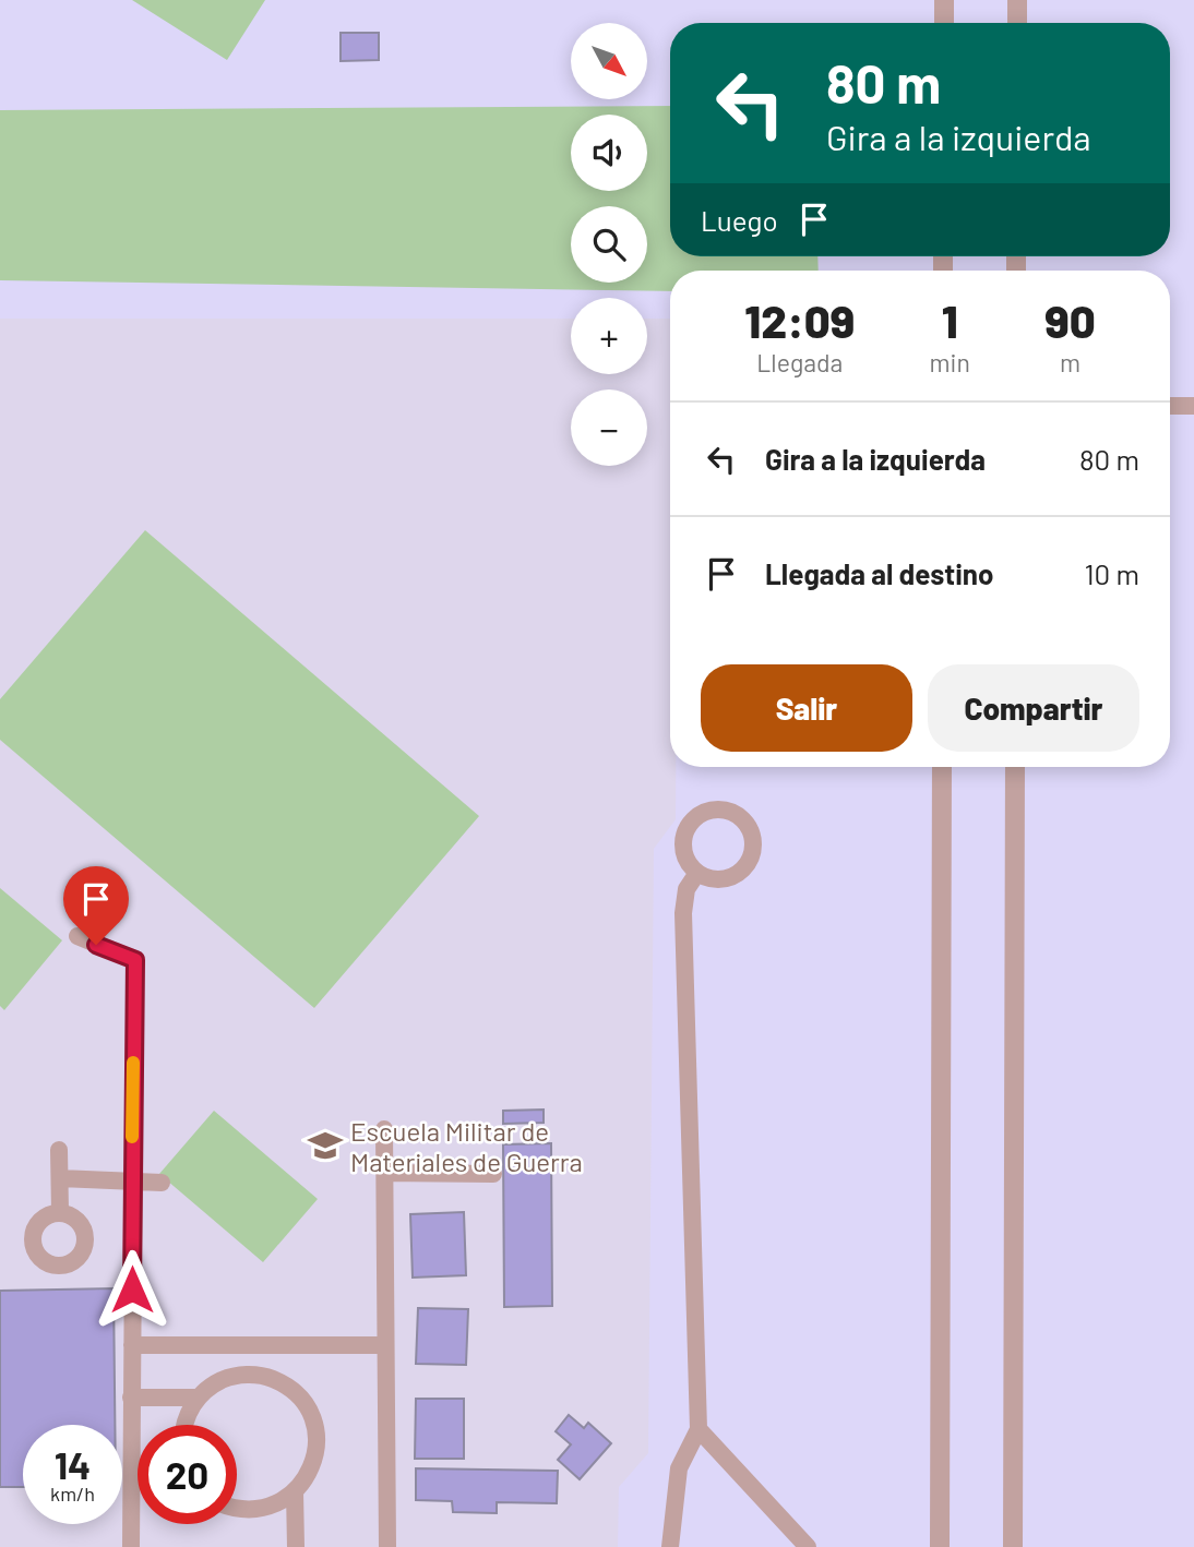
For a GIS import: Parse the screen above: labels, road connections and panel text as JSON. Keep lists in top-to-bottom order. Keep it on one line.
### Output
{"places":{"school or university":["Escuela Militar de Materiales de Guerra"]},"north":"bottom right","page":{"map_buttons":["+","−"],"turn":["80 m","Gira a la izquierda"],"then":"Luego","eta":["12:09","Llegada","1","min","90","m"],"list":[{"name":"Gira a la izquierda","value":"80 m"},{"name":"Llegada al destino","value":"10 m"}],"buttons":["Salir","Compartir"],"speed":"14 km/h","limit":"20"}}
